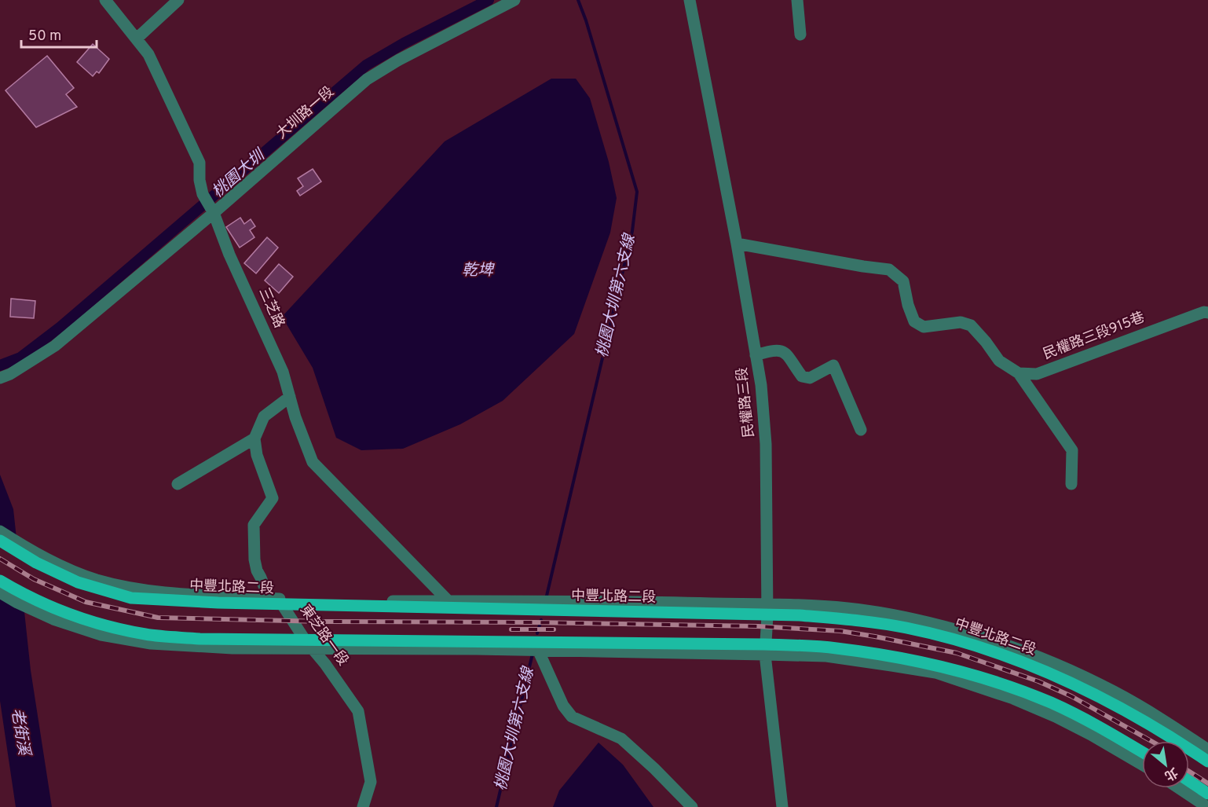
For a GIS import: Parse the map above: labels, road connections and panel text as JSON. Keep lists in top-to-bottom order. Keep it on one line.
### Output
{"streets":{"main road":["中豐北路二段"],"street":["大圳路一段","三芝路","民權路三段915巷","民權路三段","東芝路一段"]},"crossings":[["大圳路一段","三芝路"],["三芝路","中豐北路二段"],["民權路三段","中豐北路二段"],["中豐北路二段","東芝路一段"]],"water":["桃園大圳","乾埤","桃園大圳第六支線","老街溪"],"scale_bar":"50 m","north":"bottom right"}
